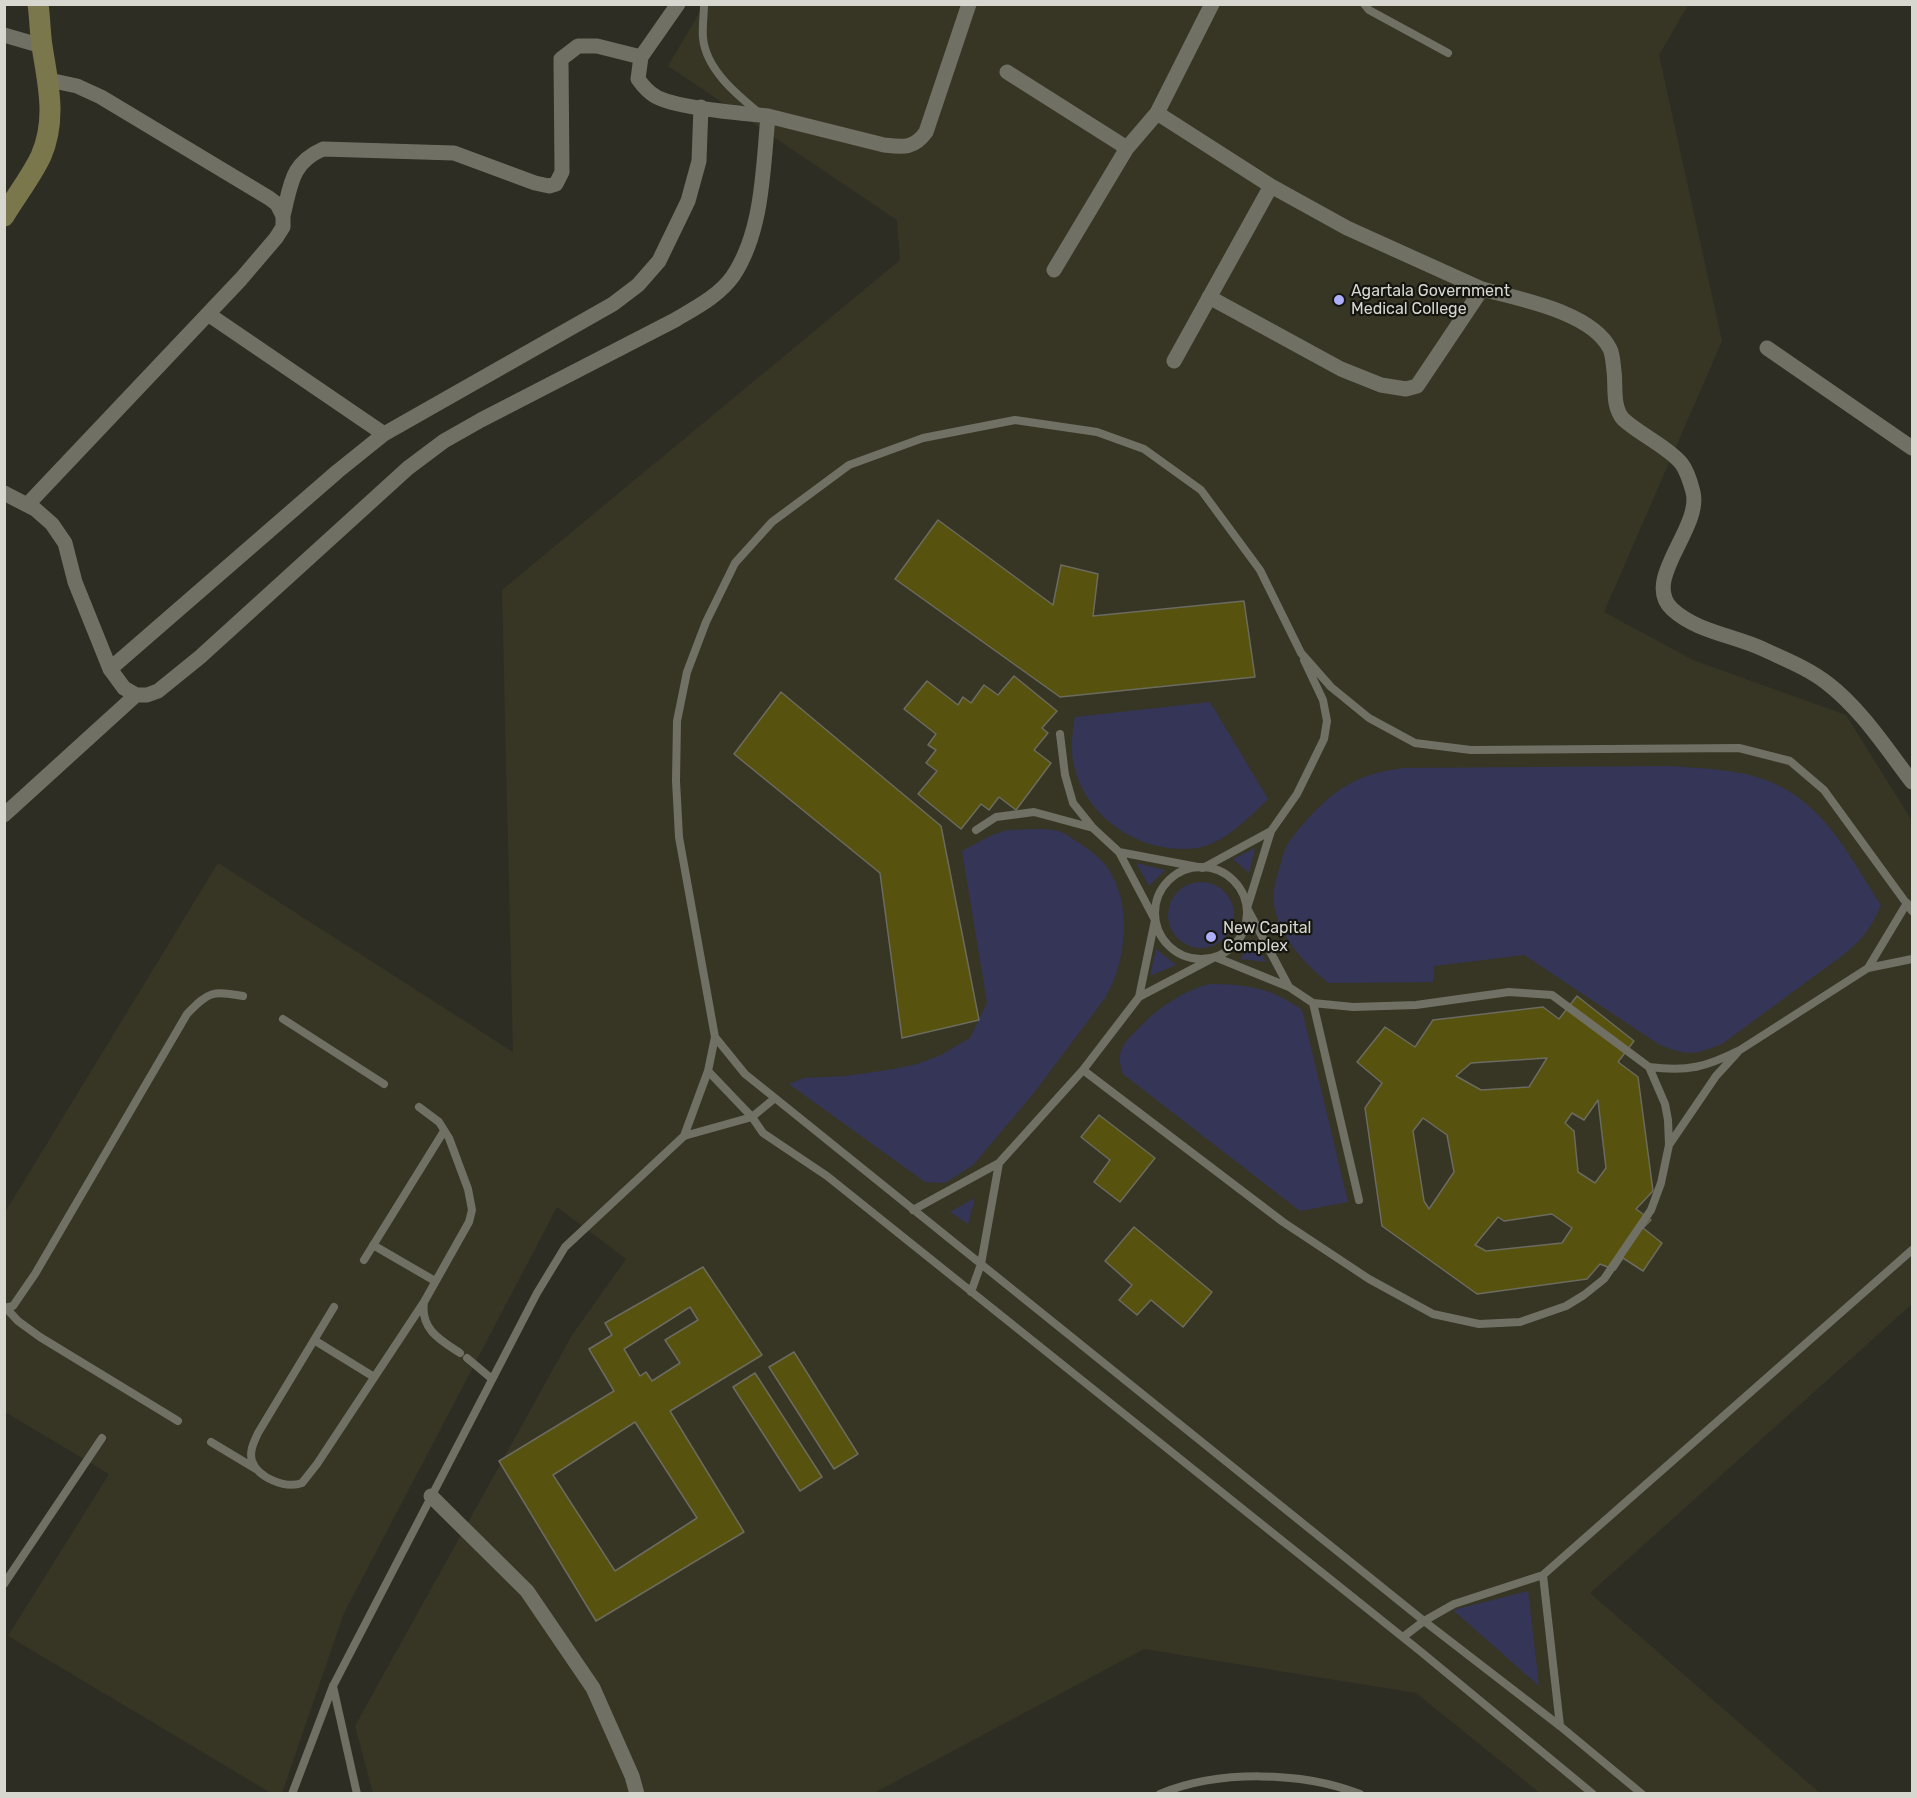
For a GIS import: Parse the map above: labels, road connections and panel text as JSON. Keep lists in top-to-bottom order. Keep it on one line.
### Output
{"places":["Agartala Government Medical College","New Capital Complex"]}
